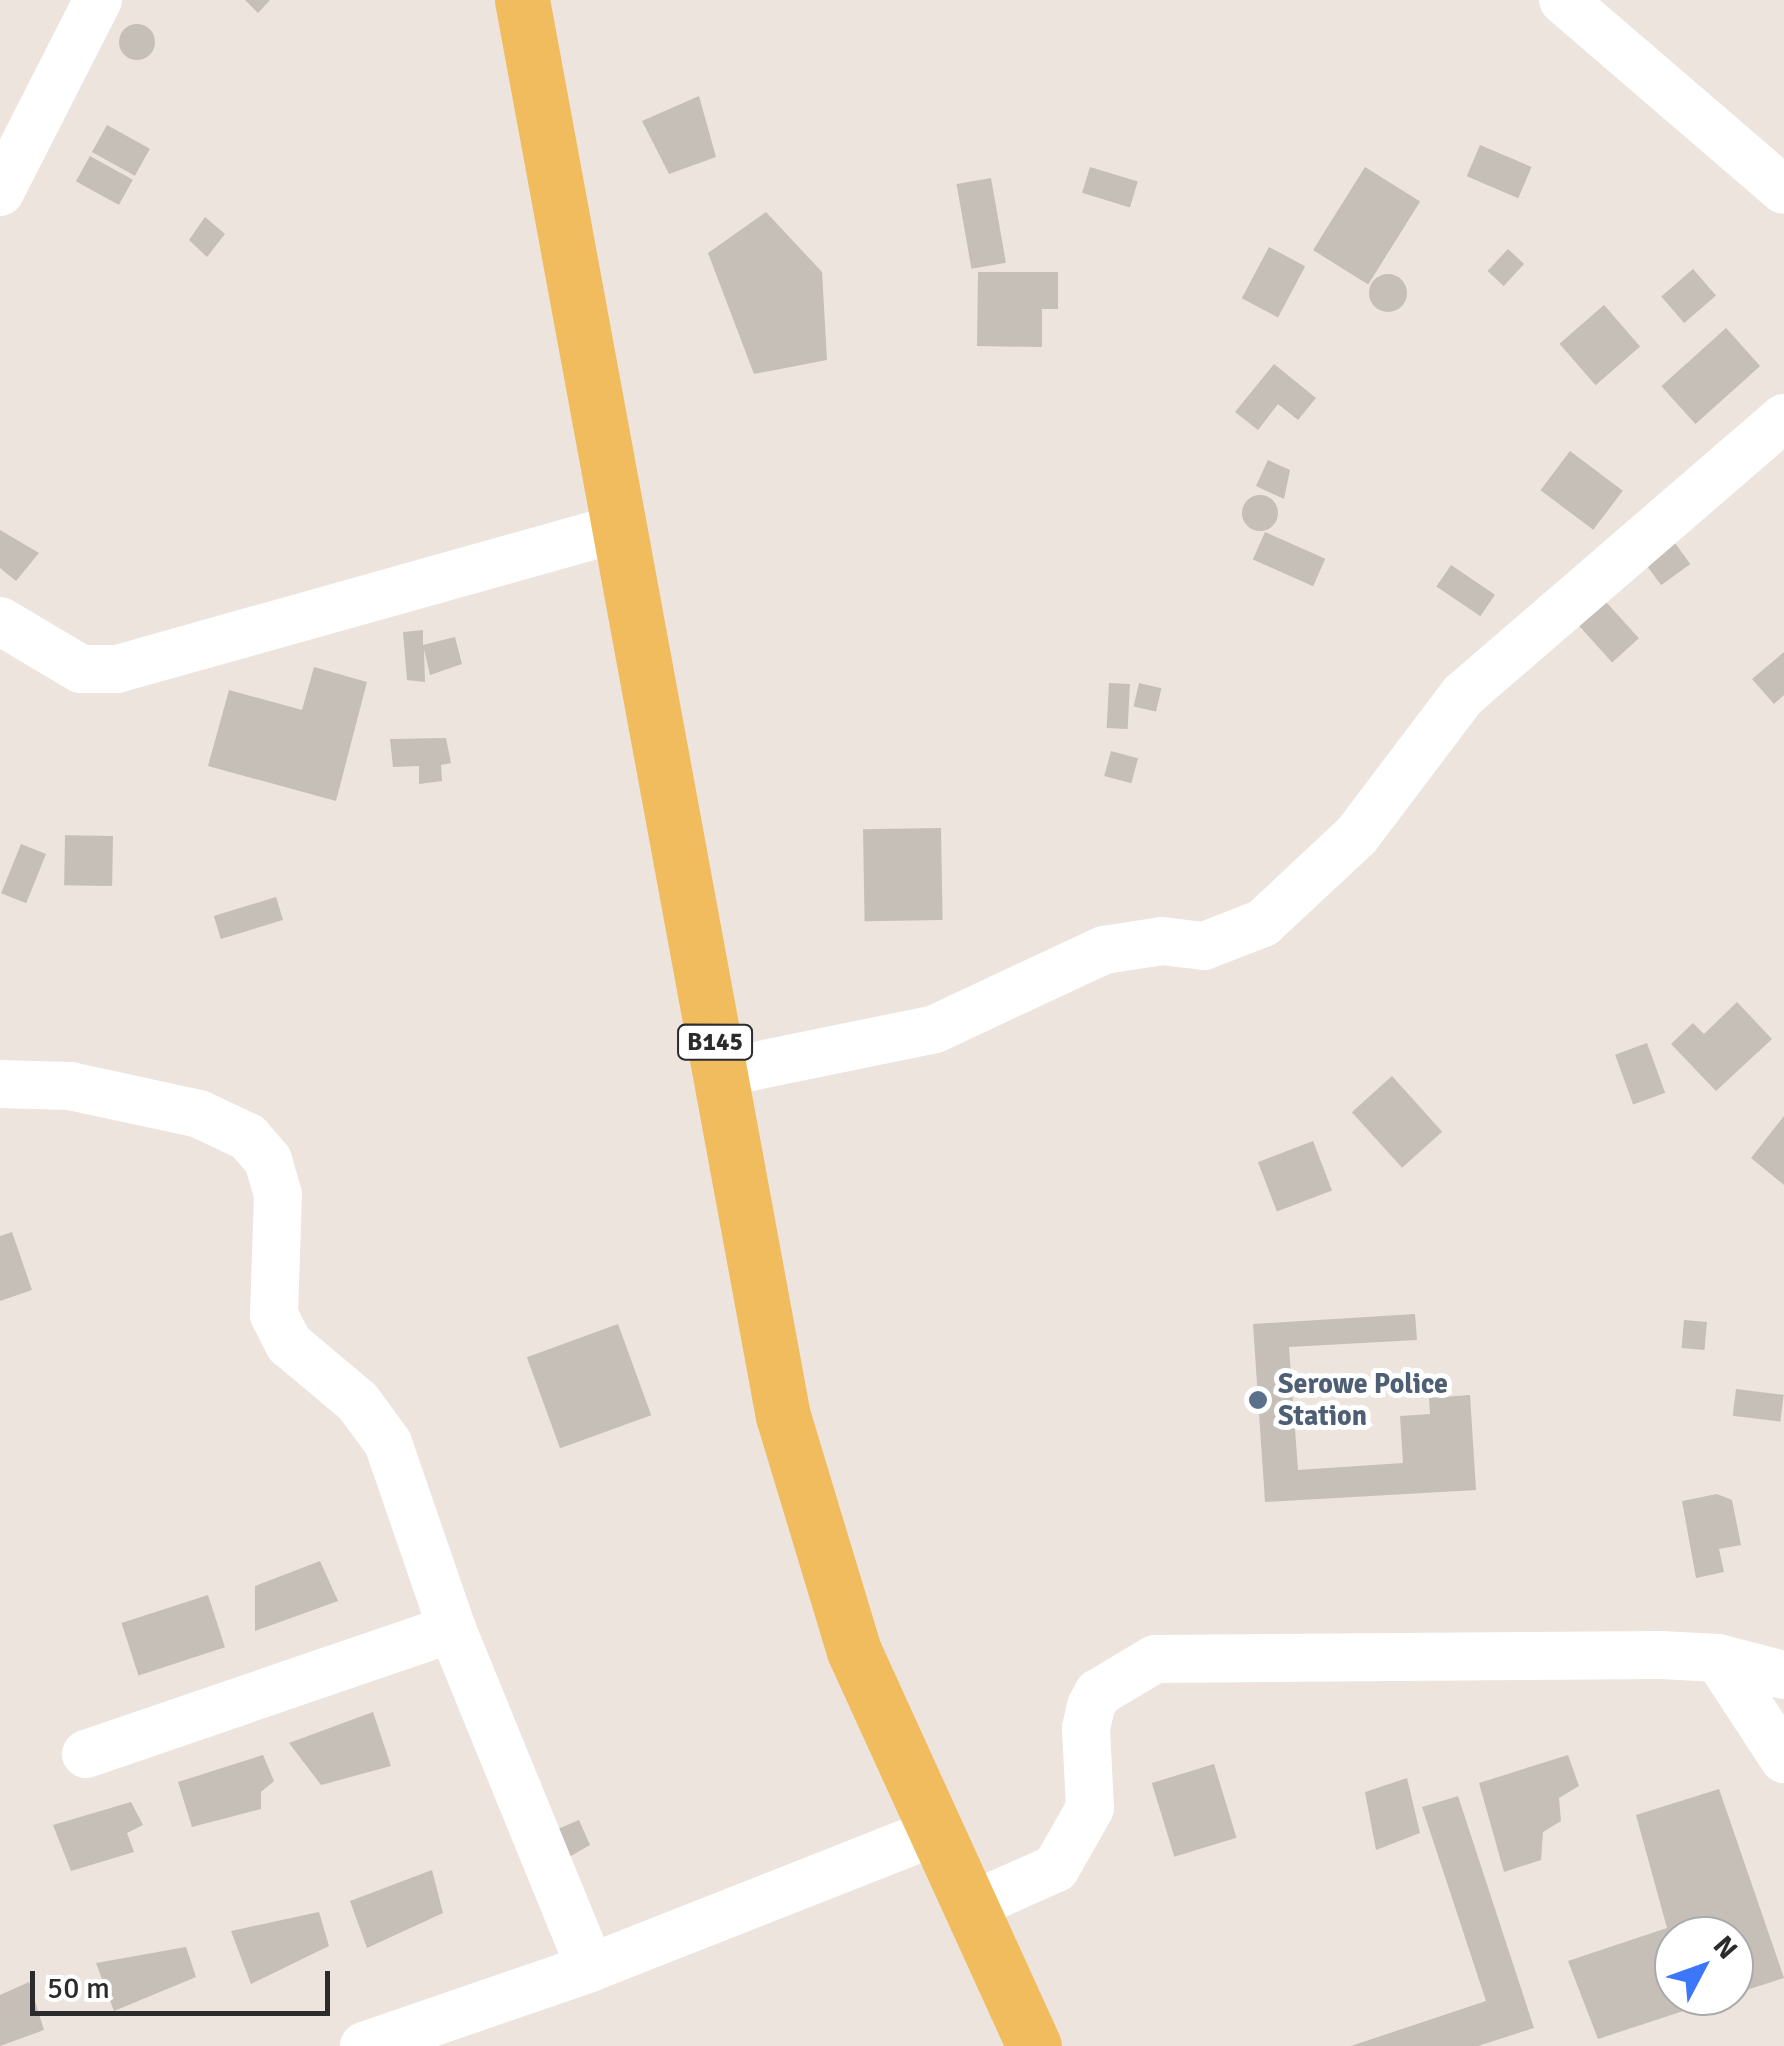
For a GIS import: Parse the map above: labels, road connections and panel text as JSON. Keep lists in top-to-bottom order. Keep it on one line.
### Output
{"streets":{"main road":["B145"]},"places":["Serowe Police Station"],"scale_bar":"50 m","north":"top right"}
